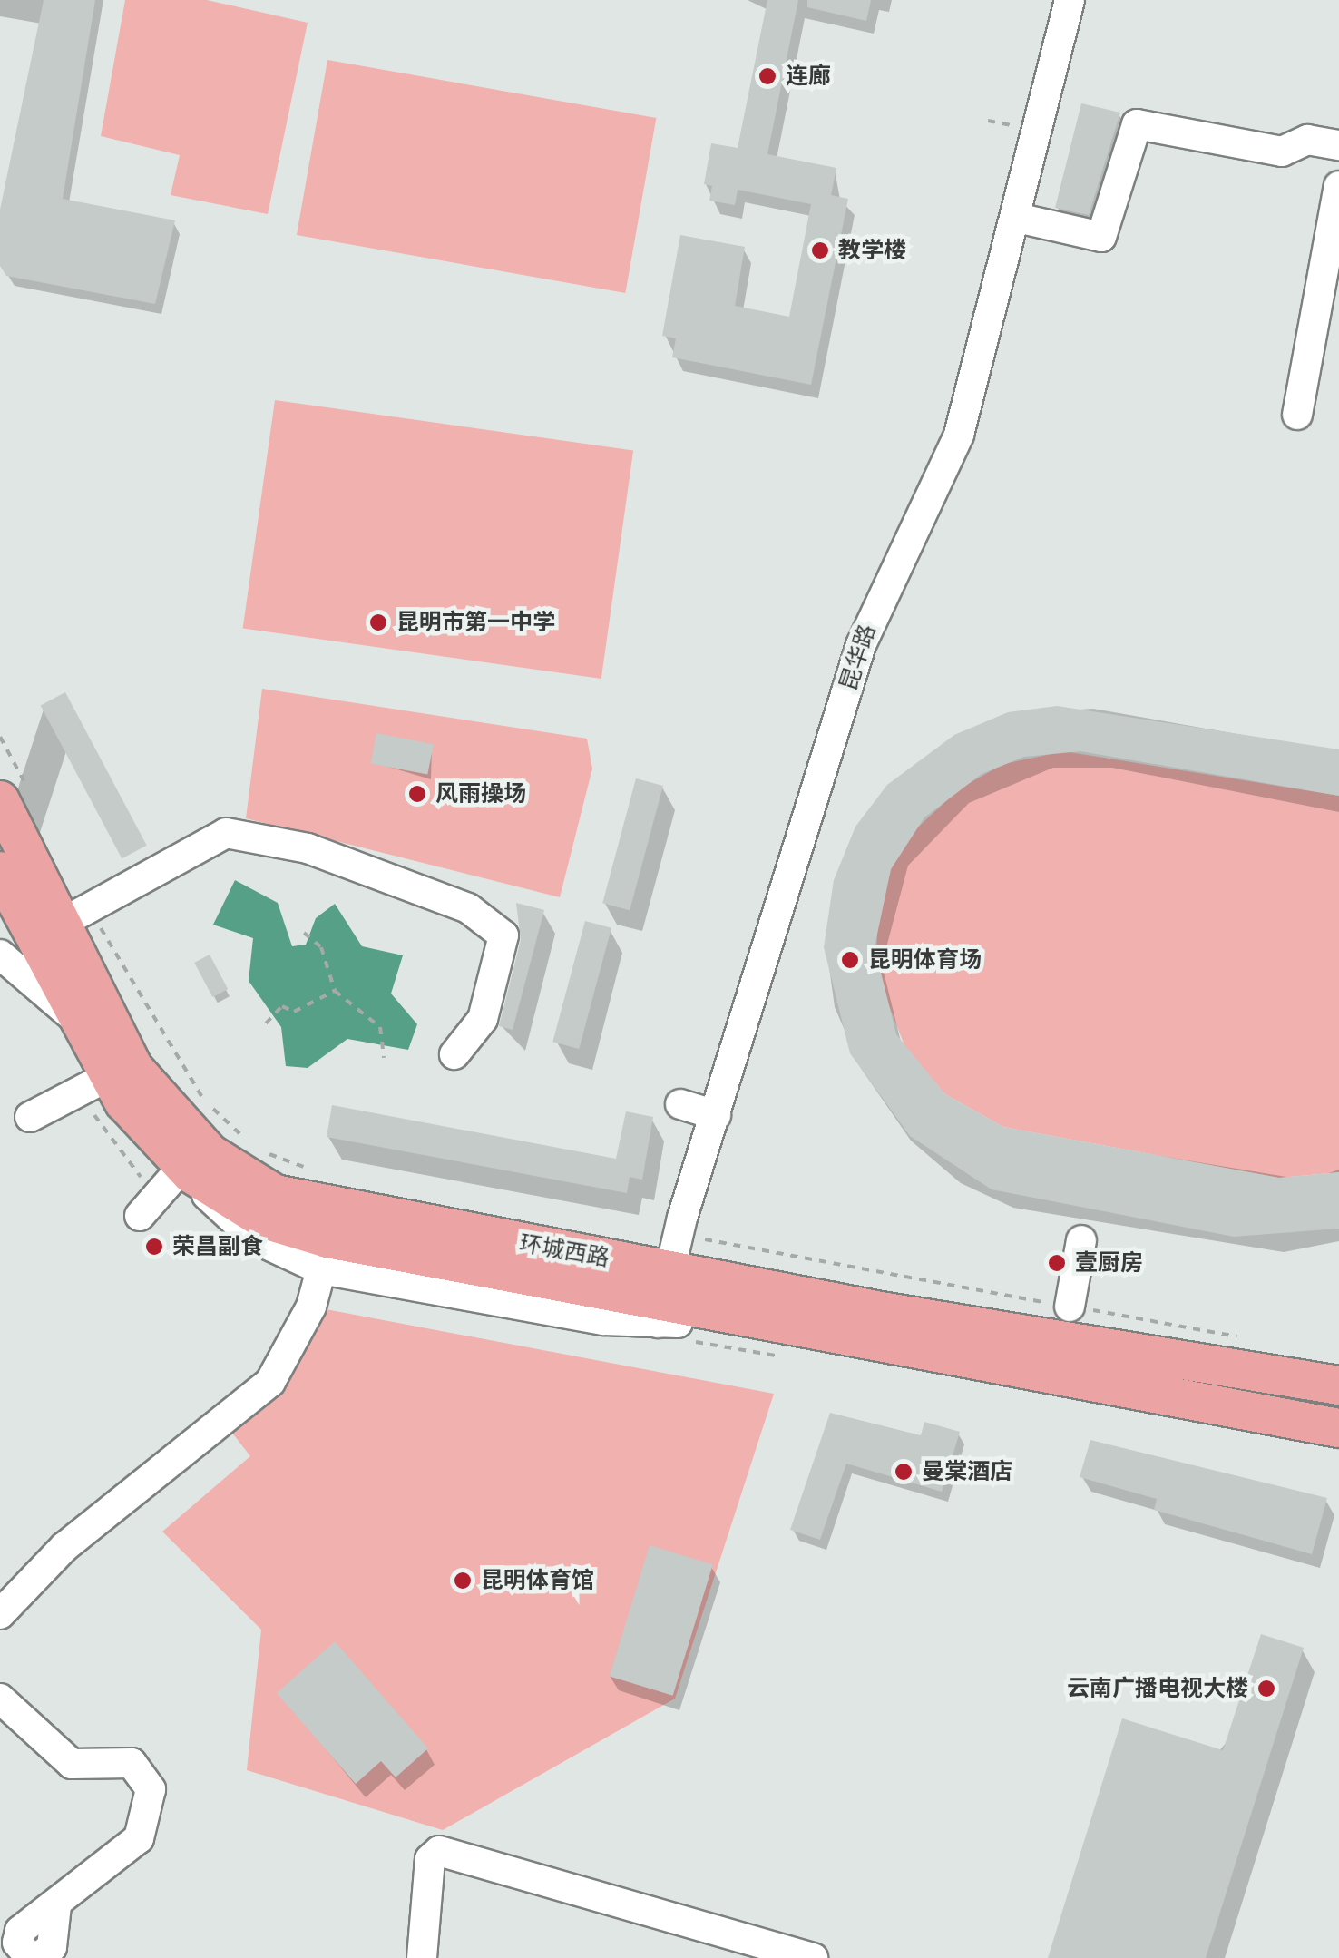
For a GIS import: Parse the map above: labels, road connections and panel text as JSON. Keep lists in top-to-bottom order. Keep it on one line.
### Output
{"streets":{"main road":["环城西路"],"street":["昆华路"]},"crossings":[["昆华路","环城西路"]],"places":["连廊","教学楼","昆明市第一中学","风雨操场","昆明体育场","荣昌副食","壹厨房","曼棠酒店","昆明体育馆","云南广播电视大楼"]}
